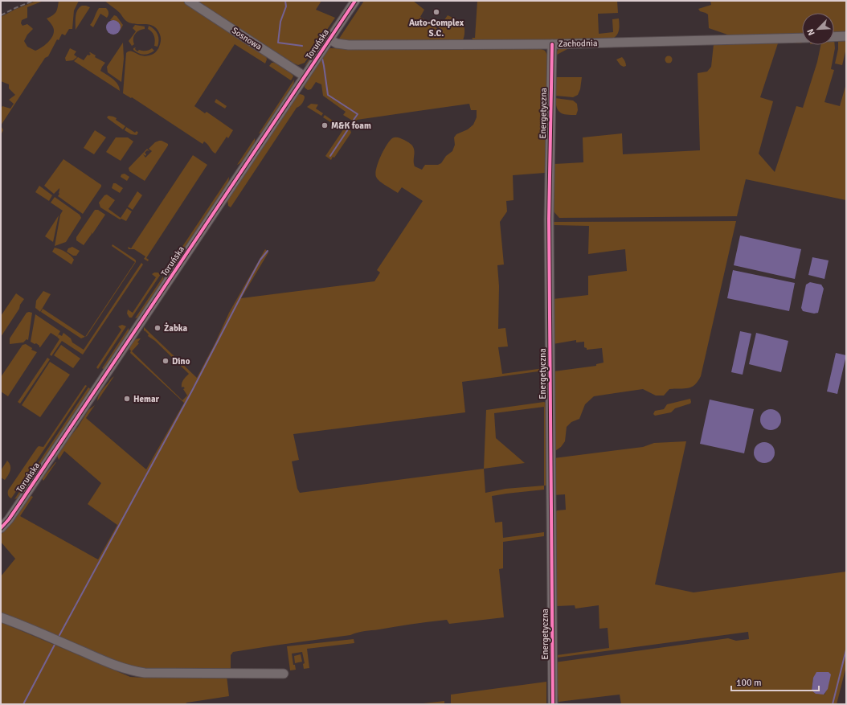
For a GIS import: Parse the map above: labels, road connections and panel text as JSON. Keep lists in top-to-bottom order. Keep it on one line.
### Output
{"streets":{"street":["Sosnowa","Zachodnia","Toruńska","Energetyczna"]},"crossings":[["Sosnowa","Toruńska"],["Zachodnia","Toruńska"],["Zachodnia","Energetyczna"]],"places":["Auto-Complex S.C.","M&K foam","Żabka","Dino","Hemar"],"scale_bar":"100 m","north":"bottom left"}
